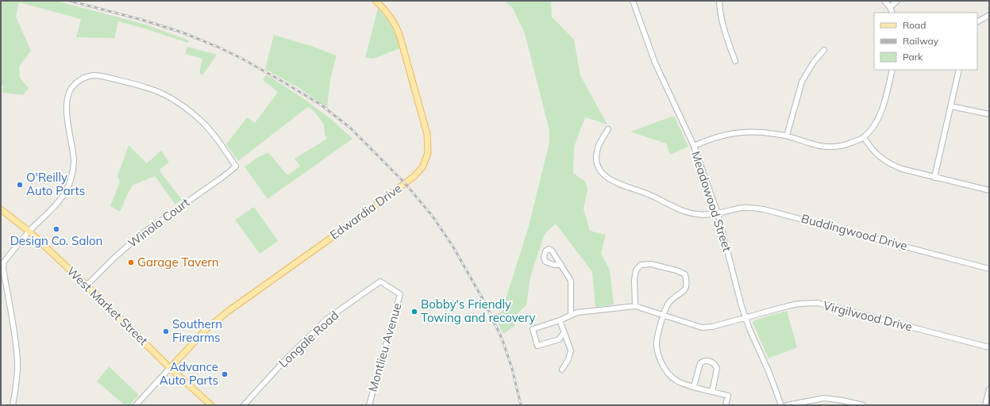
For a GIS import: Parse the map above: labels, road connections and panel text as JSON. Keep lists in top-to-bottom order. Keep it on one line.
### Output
{"streets":{"main road":["Edwardia Drive","West Market Street"],"street":["Meadowood Street","Winola Court","Buddingwood Drive","Virgilwood Drive","Longale Road","Montlieu Avenue"]},"crossings":[["Meadowood Street","Buddingwood Drive"],["Meadowood Street","Virgilwood Drive"],["Edwardia Drive","West Market Street"],["Winola Court","West Market Street"],["Longale Road","Montlieu Avenue"]],"places":["O'Reilly Auto Parts","Design Co. Salon","Garage Tavern","Bobby's Friendly Towing and recovery","Southern Firearms","Advance Auto Parts"],"legend":["Road","Railway","Park"]}
